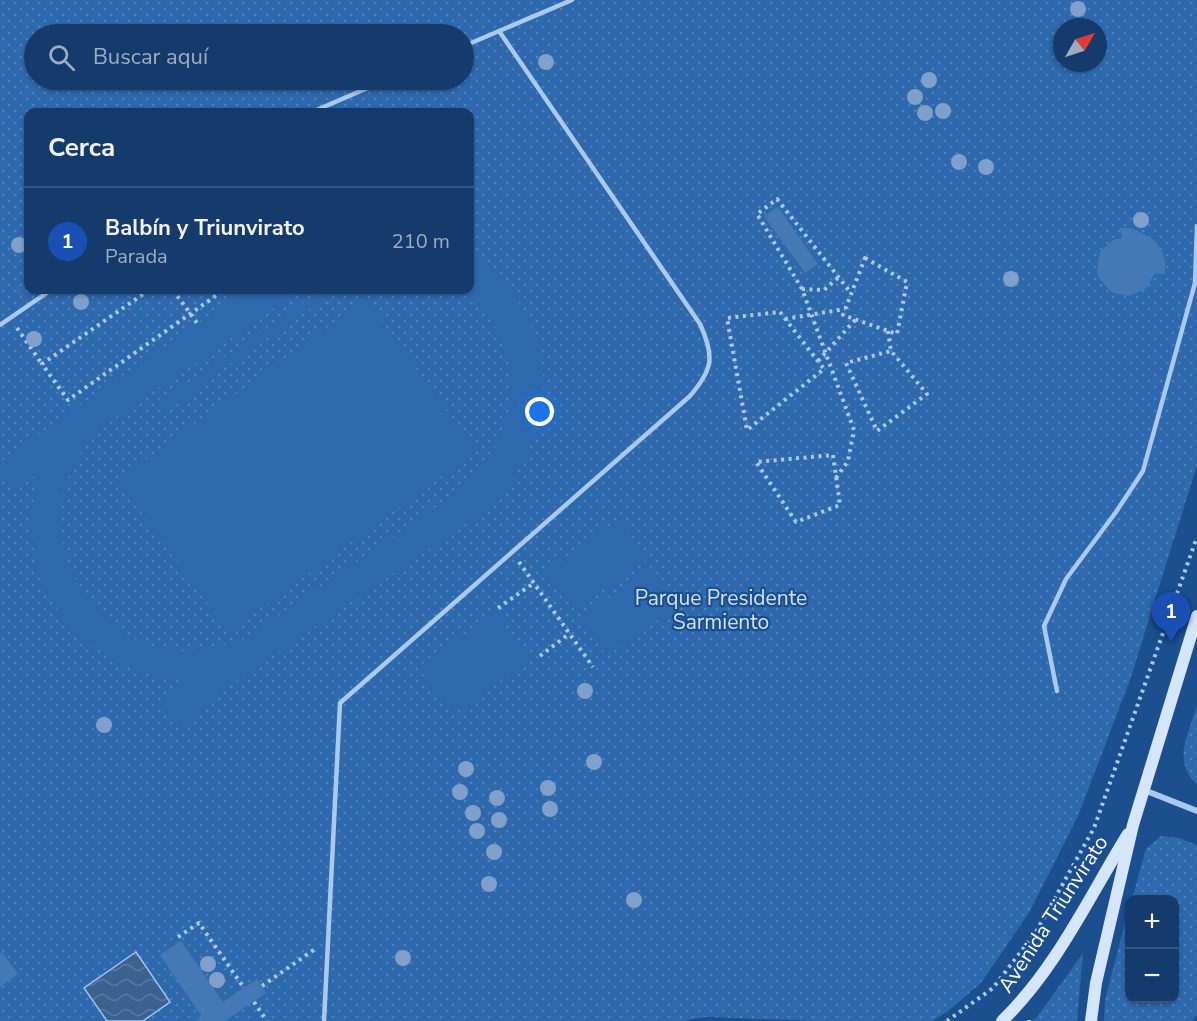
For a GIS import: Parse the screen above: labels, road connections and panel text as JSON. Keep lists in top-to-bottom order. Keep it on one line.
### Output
{"streets":{"main road":["Avenida Triunvirato"]},"parks":["Parque Presidente Sarmiento"],"north":"top right","page":{"search":"Buscar aquí","heading":"Cerca","list":[{"mark":"1","name":"Balbín y Triunvirato","note":"Parada","value":"210 m"}],"pins":"1","map_buttons":["+","−"]}}
